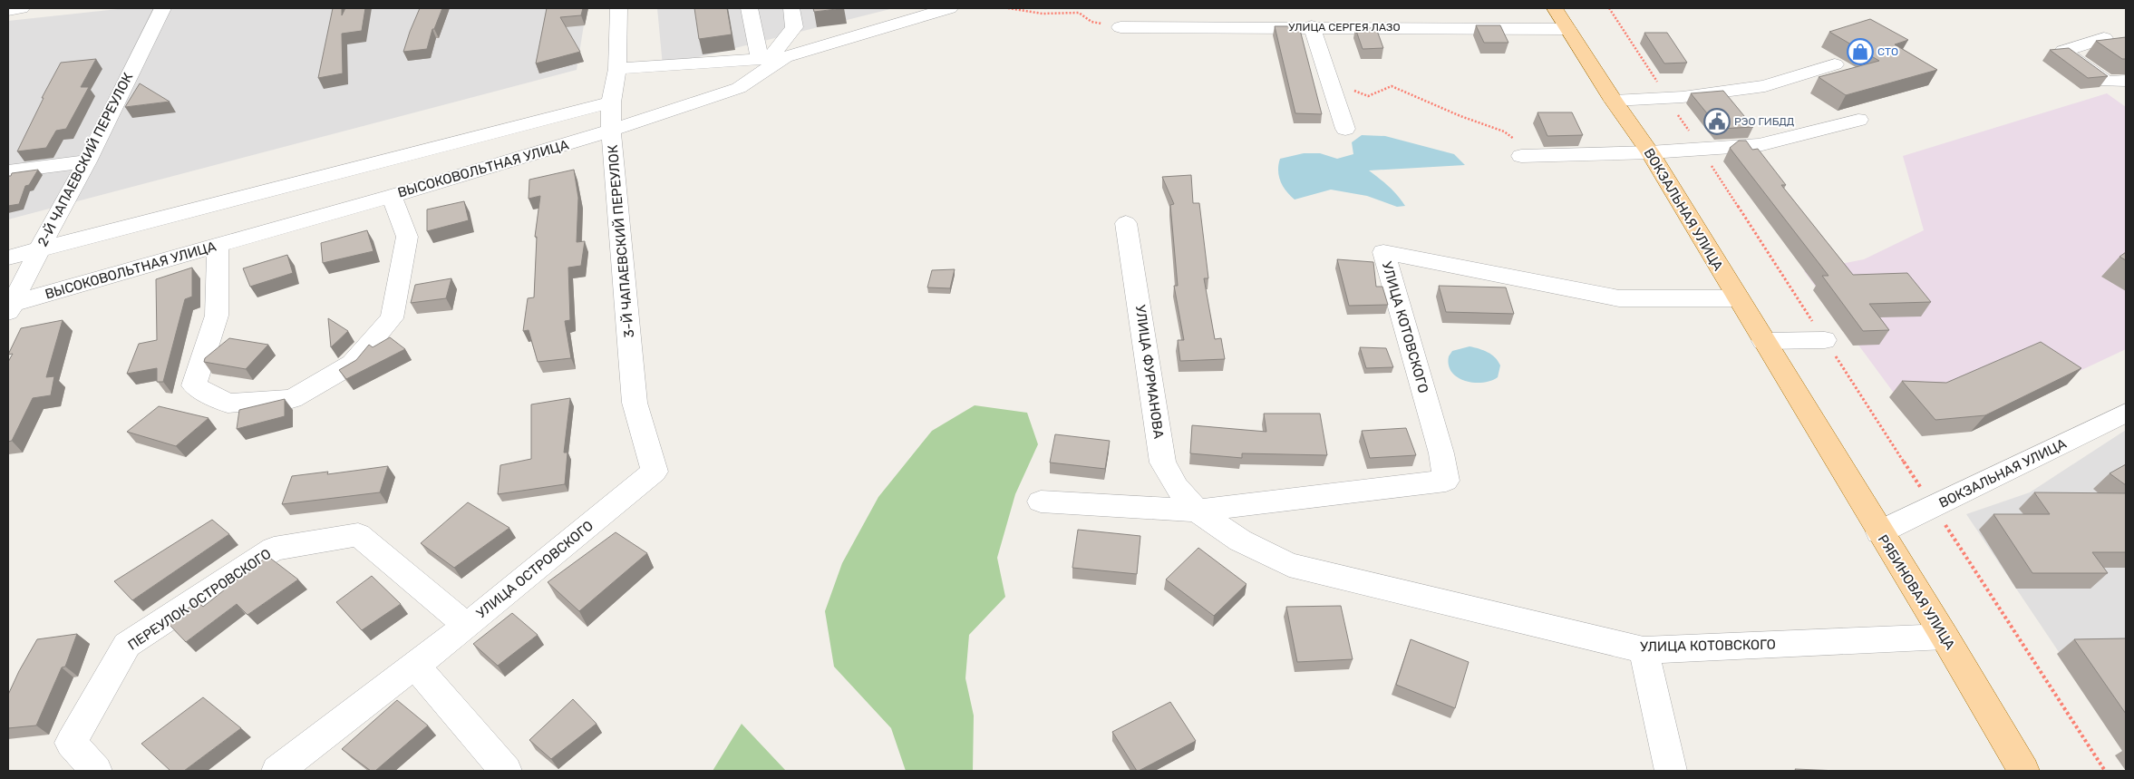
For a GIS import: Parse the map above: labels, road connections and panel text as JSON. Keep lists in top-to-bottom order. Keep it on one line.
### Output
{"streets":{"main road":["ВОКЗАЛЬНАЯ УЛИЦА","РЯБИНОВАЯ УЛИЦА"],"street":["УЛИЦА СЕРГЕЯ ЛАЗО","2-Й ЧАПАЕВСКИЙ ПЕРЕУЛОК","ВЫСОКОВОЛЬТНАЯ УЛИЦА","3-Й ЧАПАЕВСКИЙ ПЕРЕУЛОК","УЛИЦА КОТОВСКОГО","УЛИЦА ФУРМАНОВА","УЛИЦА ОСТРОВСКОГО","ПЕРЕУЛОК ОСТРОВСКОГО"]},"crossings":[["УЛИЦА СЕРГЕЯ ЛАЗО","ВОКЗАЛЬНАЯ УЛИЦА"],["2-Й ЧАПАЕВСКИЙ ПЕРЕУЛОК","ВЫСОКОВОЛЬТНАЯ УЛИЦА"],["ВЫСОКОВОЛЬТНАЯ УЛИЦА","3-Й ЧАПАЕВСКИЙ ПЕРЕУЛОК"],["ВОКЗАЛЬНАЯ УЛИЦА","УЛИЦА КОТОВСКОГО"],["ВОКЗАЛЬНАЯ УЛИЦА","РЯБИНОВАЯ УЛИЦА"],["3-Й ЧАПАЕВСКИЙ ПЕРЕУЛОК","УЛИЦА ОСТРОВСКОГО"],["УЛИЦА КОТОВСКОГО","УЛИЦА ФУРМАНОВА"],["УЛИЦА КОТОВСКОГО","РЯБИНОВАЯ УЛИЦА"],["УЛИЦА ОСТРОВСКОГО","ПЕРЕУЛОК ОСТРОВСКОГО"]],"places":{"shop":["СТО"],"public building":["РЭО ГИБДД"]}}
